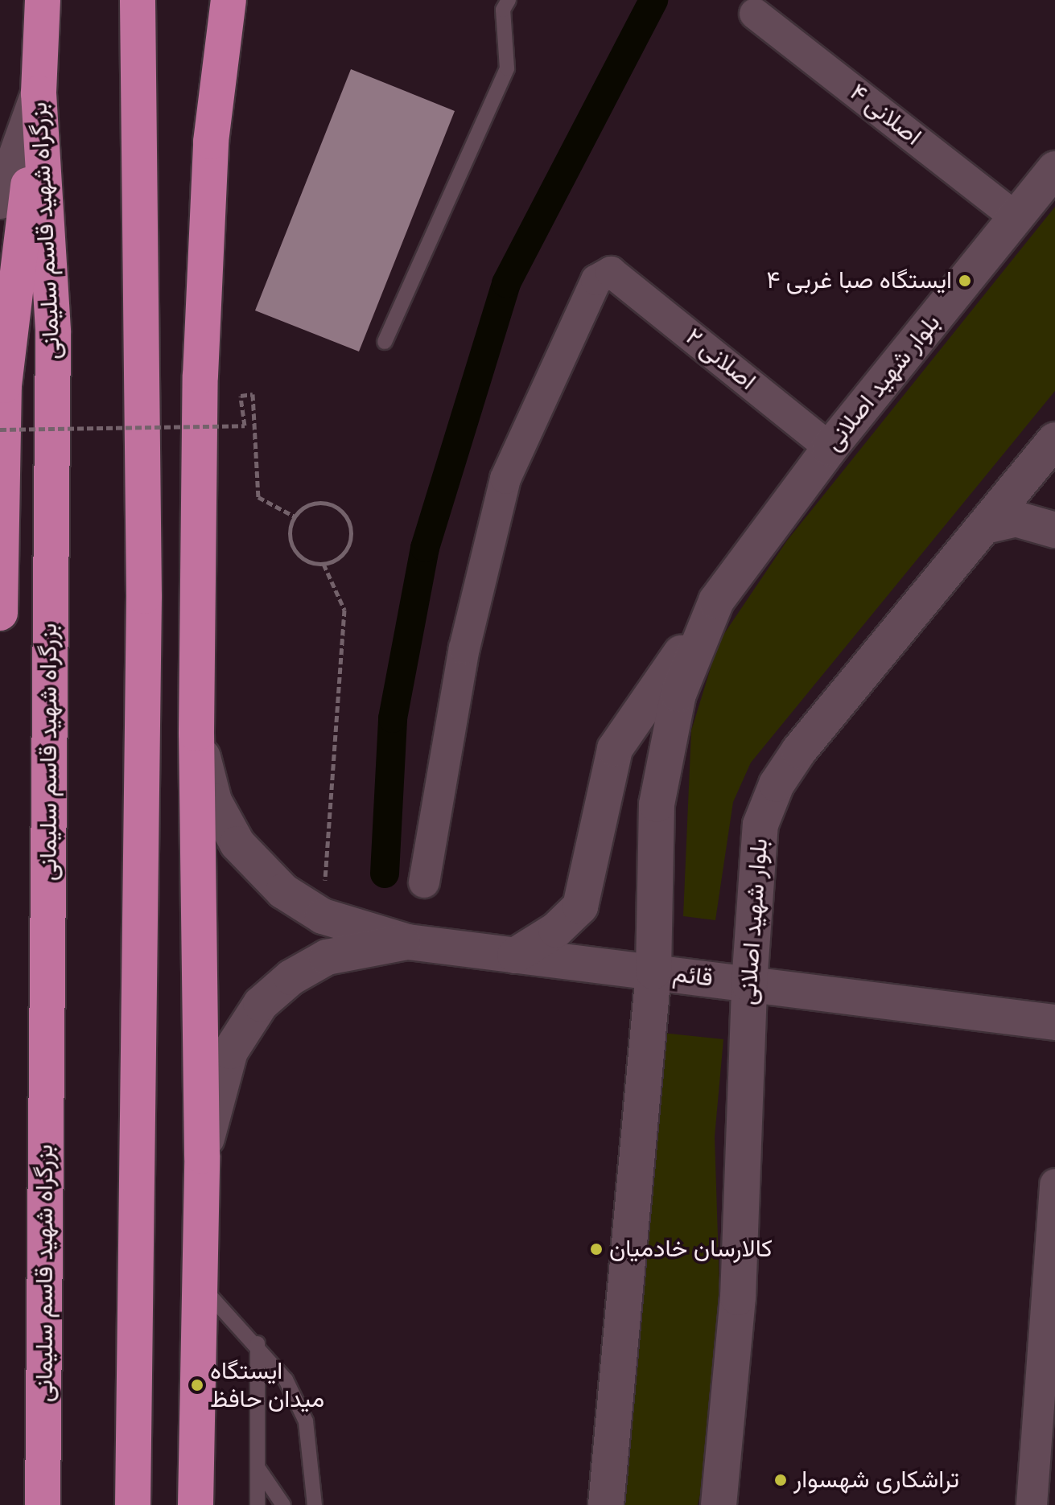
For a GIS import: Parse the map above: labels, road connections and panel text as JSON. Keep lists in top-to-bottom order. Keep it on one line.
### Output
{"streets":{"highway":["بزرگراه شهید قاسم سلیمانی"],"main road":["بلوار شهید اصلانی","قائم"],"street":["اصلانی ۴","اصلانی ۲"]},"crossings":[["اصلانی ۴","بلوار شهید اصلانی"],["اصلانی ۲","بلوار شهید اصلانی"],["بلوار شهید اصلانی","قائم"]],"places":["ایستگاه صبا غربی ۴","کالارسان خادمیان","ایستگاه میدان حافظ","تراشکاری شهسوار"]}
